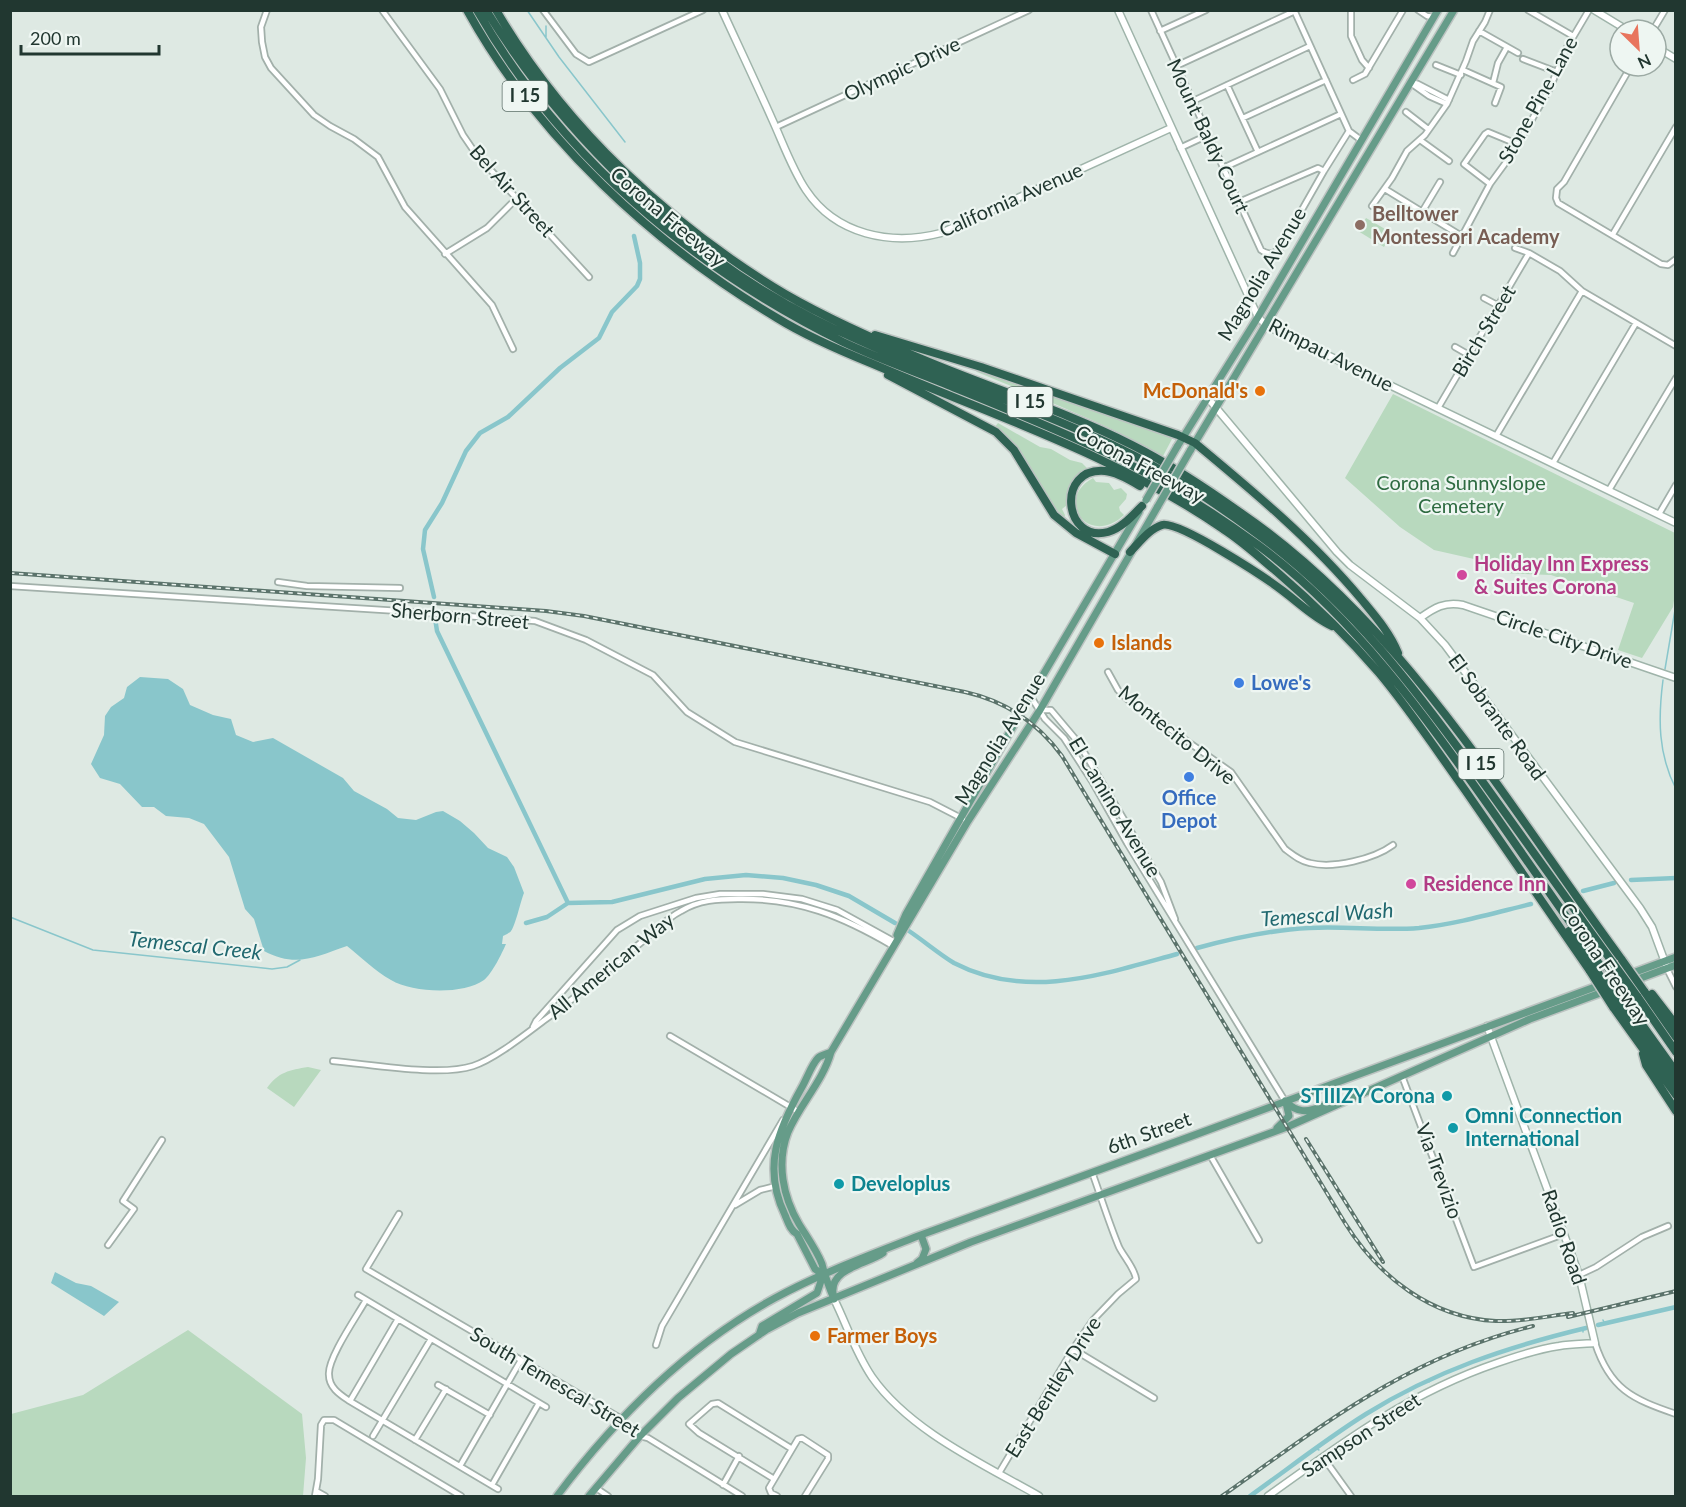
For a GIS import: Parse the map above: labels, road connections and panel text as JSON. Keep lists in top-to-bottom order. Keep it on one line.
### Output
{"streets":{"highway":["I 15","Corona Freeway"],"main road":["California Avenue","Magnolia Avenue","Rimpau Avenue","Circle City Drive","El Sobrante Road","6th Street","Radio Road","Sampson Street"],"street":["Olympic Drive","Stone Pine Lane","Mount Baldy Court","Bel Air Street","Birch Street","Sherborn Street","Montecito Drive","El Camino Avenue","All American Way","Via Trevizio","South Temescal Street","East Bentley Drive"]},"crossings":[["Olympic Drive","California Avenue"],["California Avenue","Rimpau Avenue"],["Magnolia Avenue","Rimpau Avenue"],["Magnolia Avenue","Sherborn Street"],["Magnolia Avenue","El Sobrante Road"],["Magnolia Avenue","El Camino Avenue"],["Magnolia Avenue","All American Way"],["Magnolia Avenue","6th Street"],["Birch Street","Rimpau Avenue"],["Circle City Drive","El Sobrante Road"],["El Sobrante Road","6th Street"],["El Camino Avenue","6th Street"],["6th Street","Radio Road"],["Via Trevizio","Radio Road"],["Radio Road","Sampson Street"]],"water":["Temescal Wash","Temescal Creek"],"parks":["Corona Sunnyslope Cemetery"],"places":["Belltower Montessori Academy","McDonald's","Holiday Inn Express & Suites Corona","Islands","Lowe's","Office Depot","Residence Inn","STIIIZY Corona","Omni Connection International","Developlus","Farmer Boys"],"scale_bar":"200 m","north":"bottom right"}
